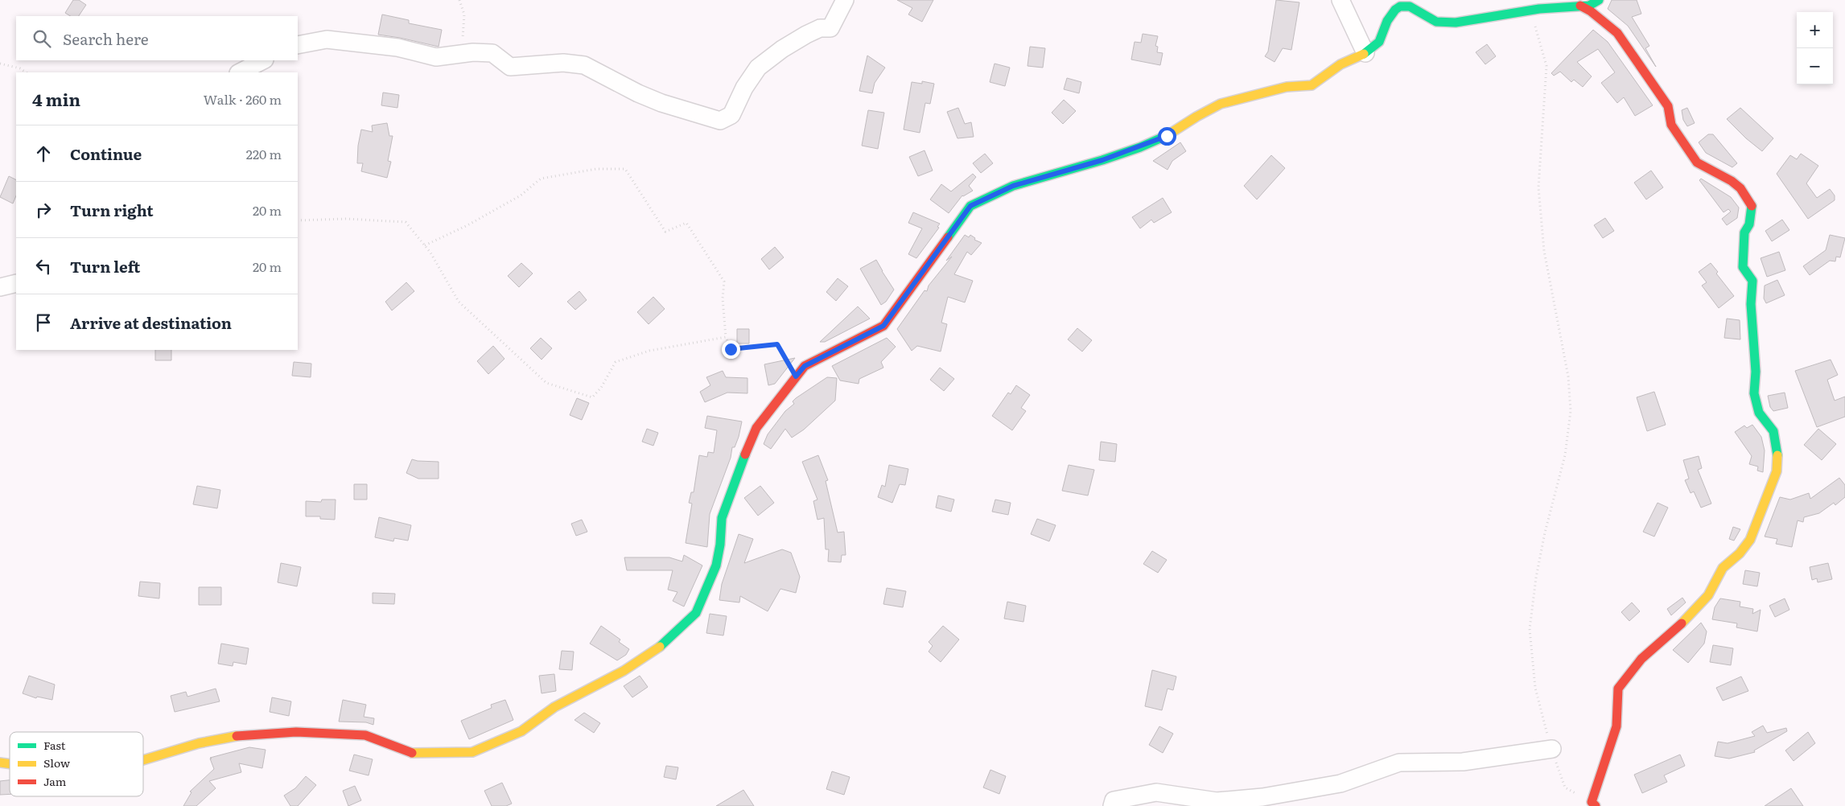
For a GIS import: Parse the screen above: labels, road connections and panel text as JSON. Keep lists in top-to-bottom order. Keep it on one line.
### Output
{"legend":["Fast","Slow","Jam"],"page":{"map_buttons":["+","−"],"search":"Search here","heading":["4 min","Walk · 260 m"],"list":[["Continue","220 m"],["Turn right","20 m"],["Turn left","20 m"],"Arrive at destination"]}}
